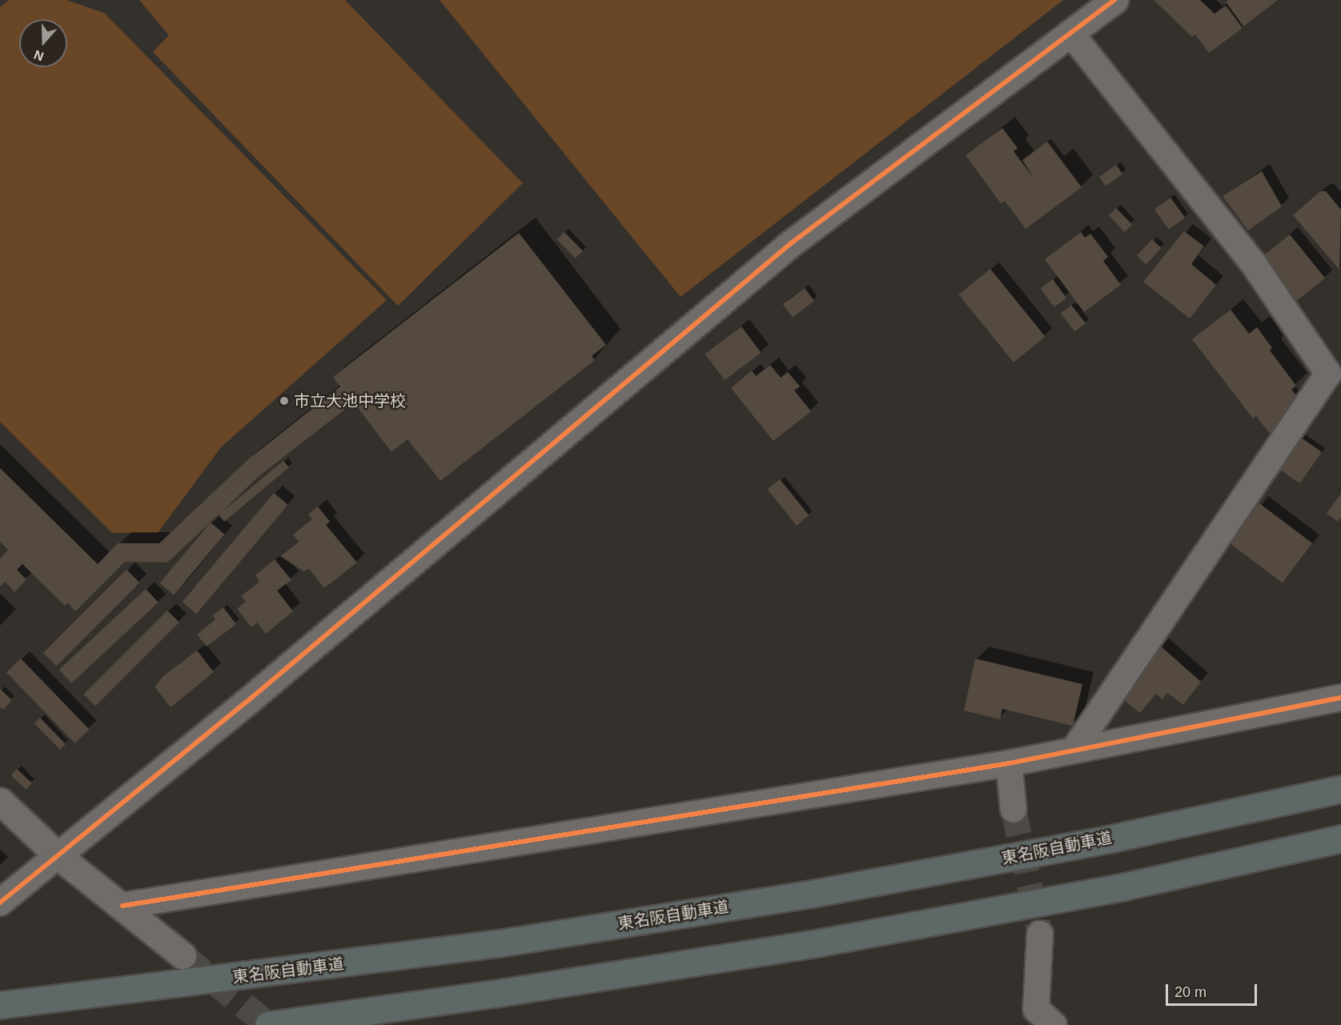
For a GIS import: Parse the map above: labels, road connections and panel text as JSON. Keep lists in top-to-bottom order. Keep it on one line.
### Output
{"streets":{"highway":["東名阪自動車道"]},"places":["市立大池中学校"],"scale_bar":"20 m","north":"bottom"}
